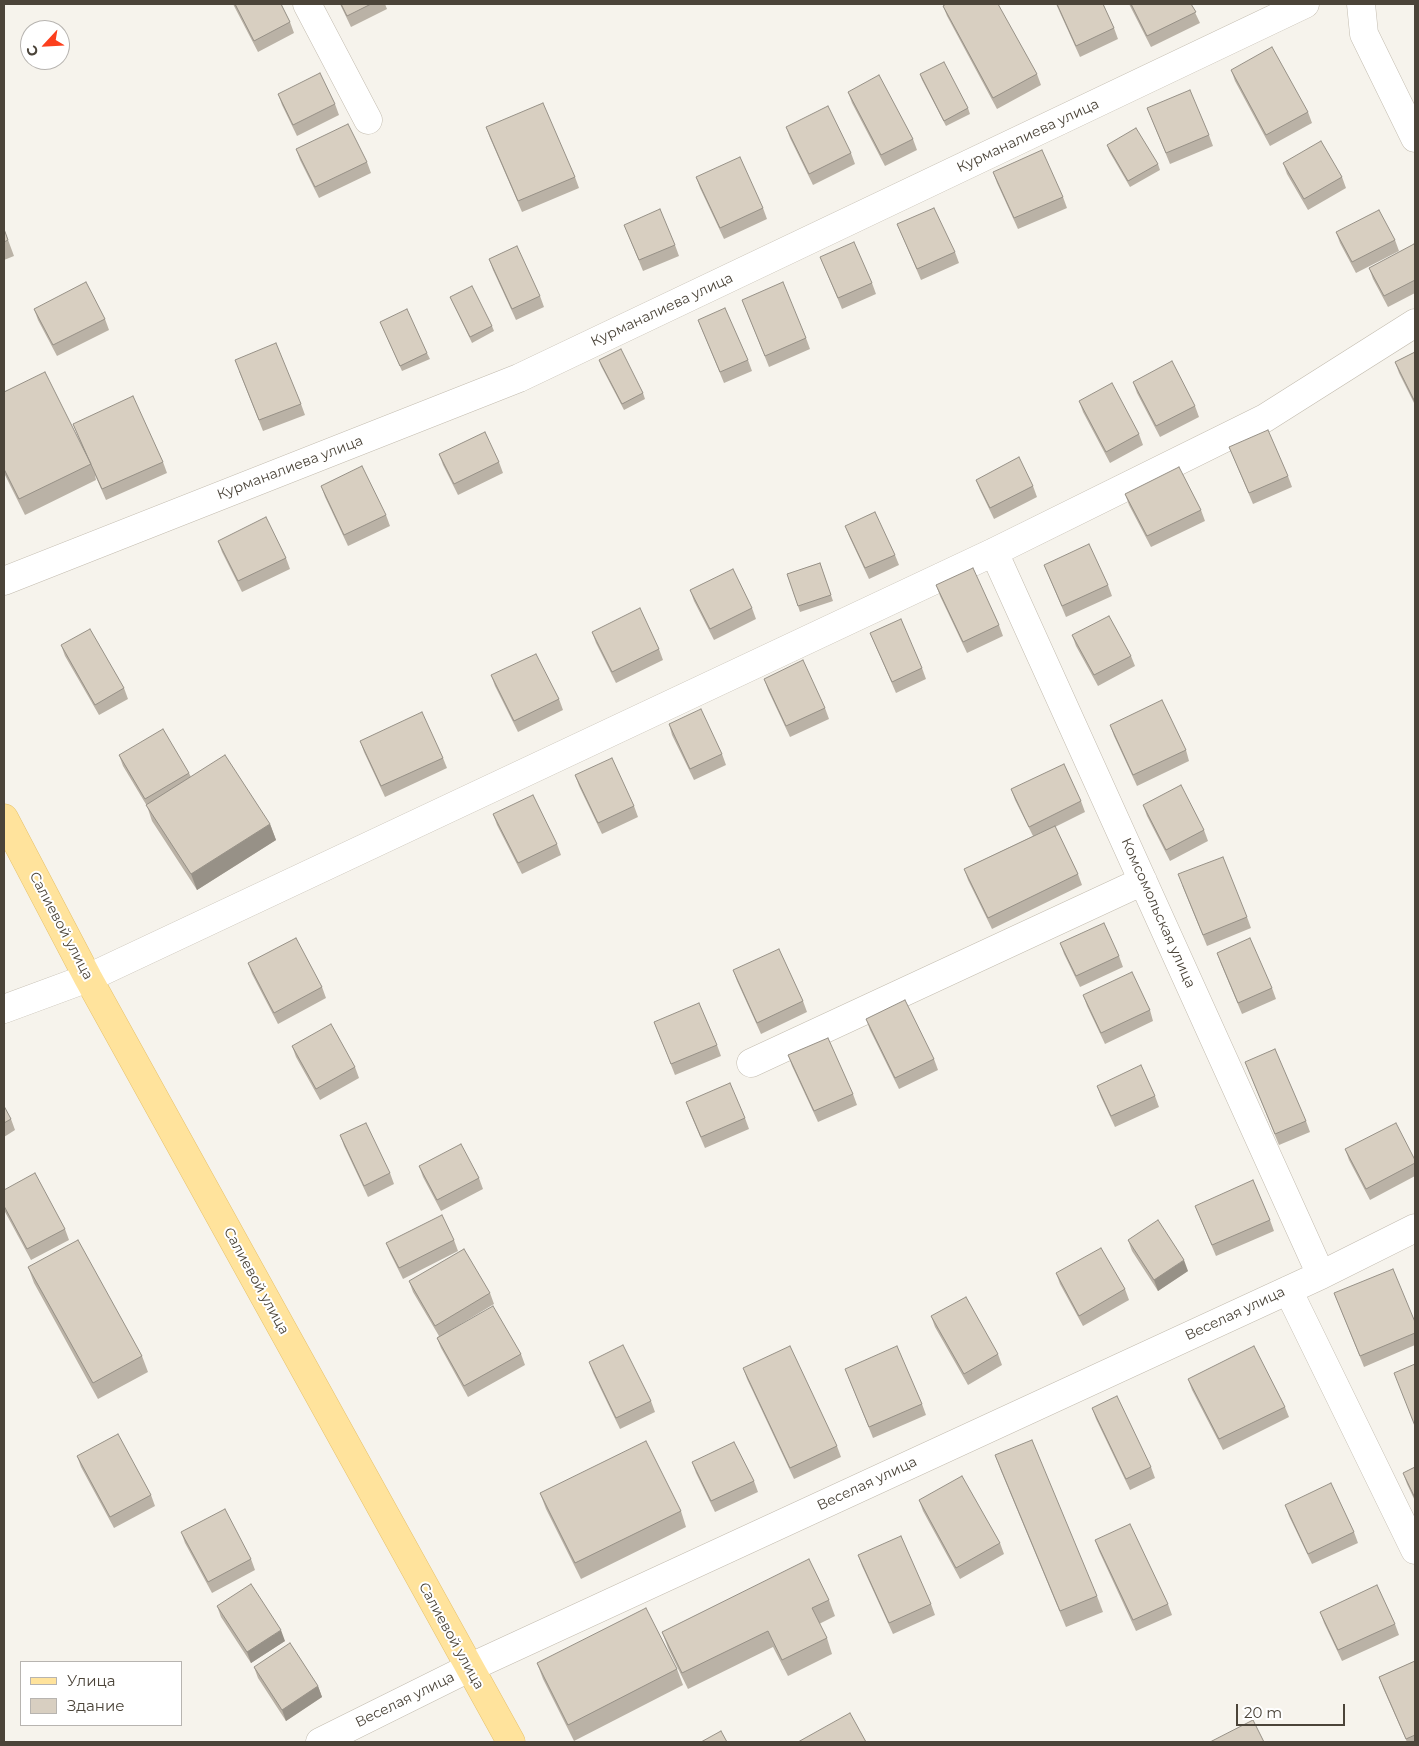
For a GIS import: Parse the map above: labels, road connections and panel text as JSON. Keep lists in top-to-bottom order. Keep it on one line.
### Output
{"streets":{"main road":["Салиевой улица"],"street":["Курманалиева улица","Комсомольская улица","Веселая улица"]},"crossings":[["Комсомольская улица","Веселая улица"],["Салиевой улица","Веселая улица"]],"legend":["Улица","Здание"],"scale_bar":"20 m","north":"bottom left"}
